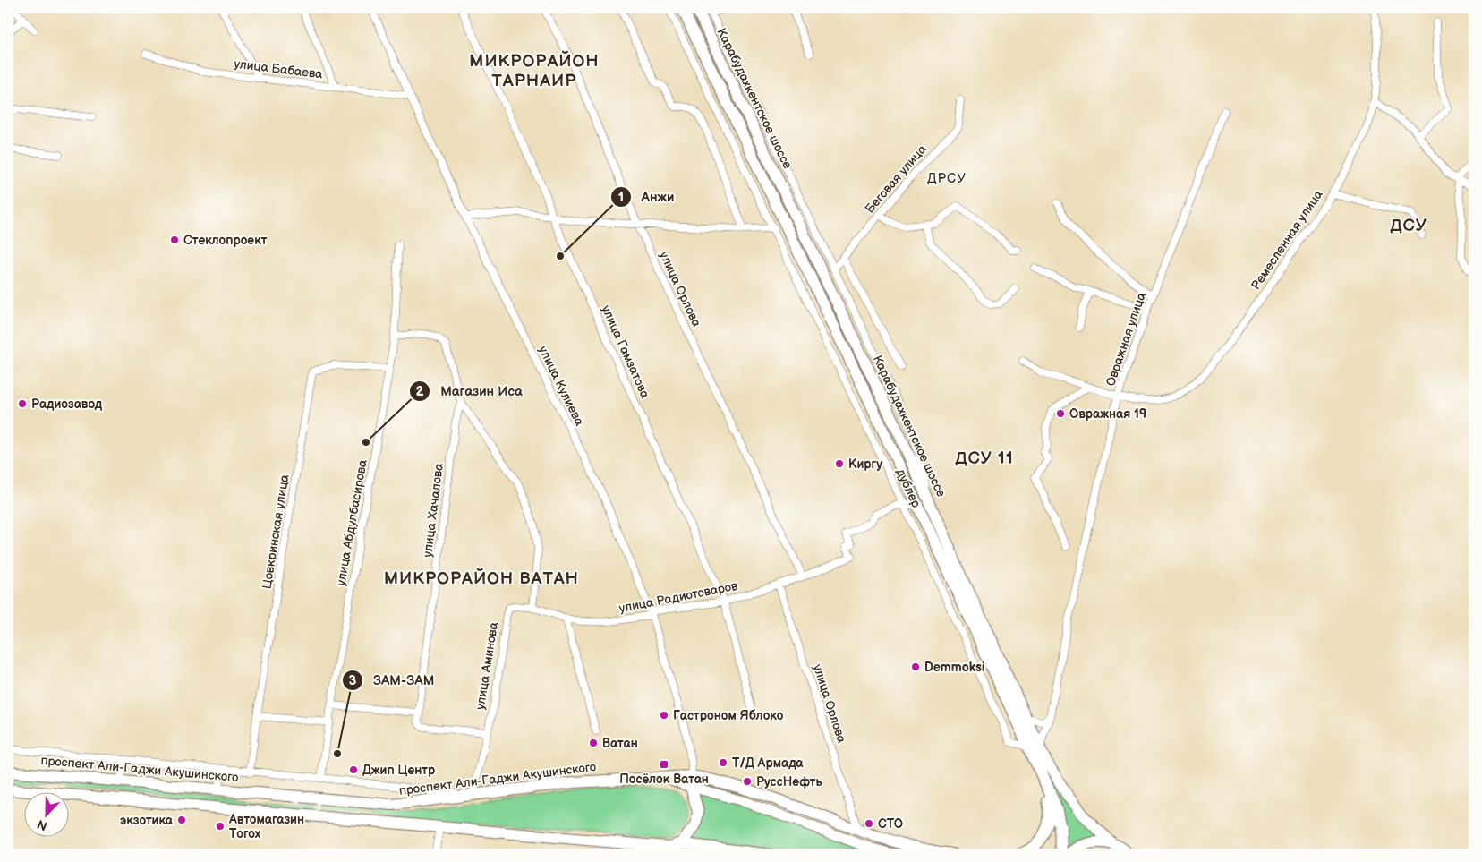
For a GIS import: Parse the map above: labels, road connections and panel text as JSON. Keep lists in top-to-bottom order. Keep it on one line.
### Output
{"streets":{"highway":["Карабудахкентское шоссе","проспект Али-Гаджи Акушинского"],"street":["улица Бабаева","Беговая улица","Ремесленная улица","улица Орлова","Овражная улица","улица Гамзатова","улица Кулиева","дублер","улица Хачалова","улица Абдулбасирова","Цовкринская улица","улица Радиотоваров","улица Аминова"]},"crossings":[["улица Бабаева","улица Кулиева"],["Карабудахкентское шоссе","Овражная улица"],["Карабудахкентское шоссе","дублер"],["Ремесленная улица","Овражная улица"],["улица Орлова","улица Радиотоваров"],["улица Гамзатова","улица Радиотоваров"],["улица Кулиева","улица Радиотоваров"],["улица Кулиева","проспект Али-Гаджи Акушинского"],["дублер","улица Радиотоваров"],["улица Хачалова","улица Аминова"],["улица Абдулбасирова","Цовкринская улица"],["улица Радиотоваров","улица Аминова"],["улица Аминова","проспект Али-Гаджи Акушинского"]],"districts":["МИКРОРАЙОН ТАРНАИР","ДРСУ","ДСУ","ДСУ 11","МИКРОРАЙОН ВАТАН"],"places":{"other":["Стеклопроект","Анжи","Радиозавод","Овражная 19","Магазин Иса","Киргу","Demmoksi","Гастроном Яблоко","Ватан","ЗАМ-ЗАМ","Т/Д Армада","Джип Центр","РуссНефть","экзотика","СТО","Автомагазин Тогох"],"transit":["Посёлок Ватан"]},"north":"bottom"}
